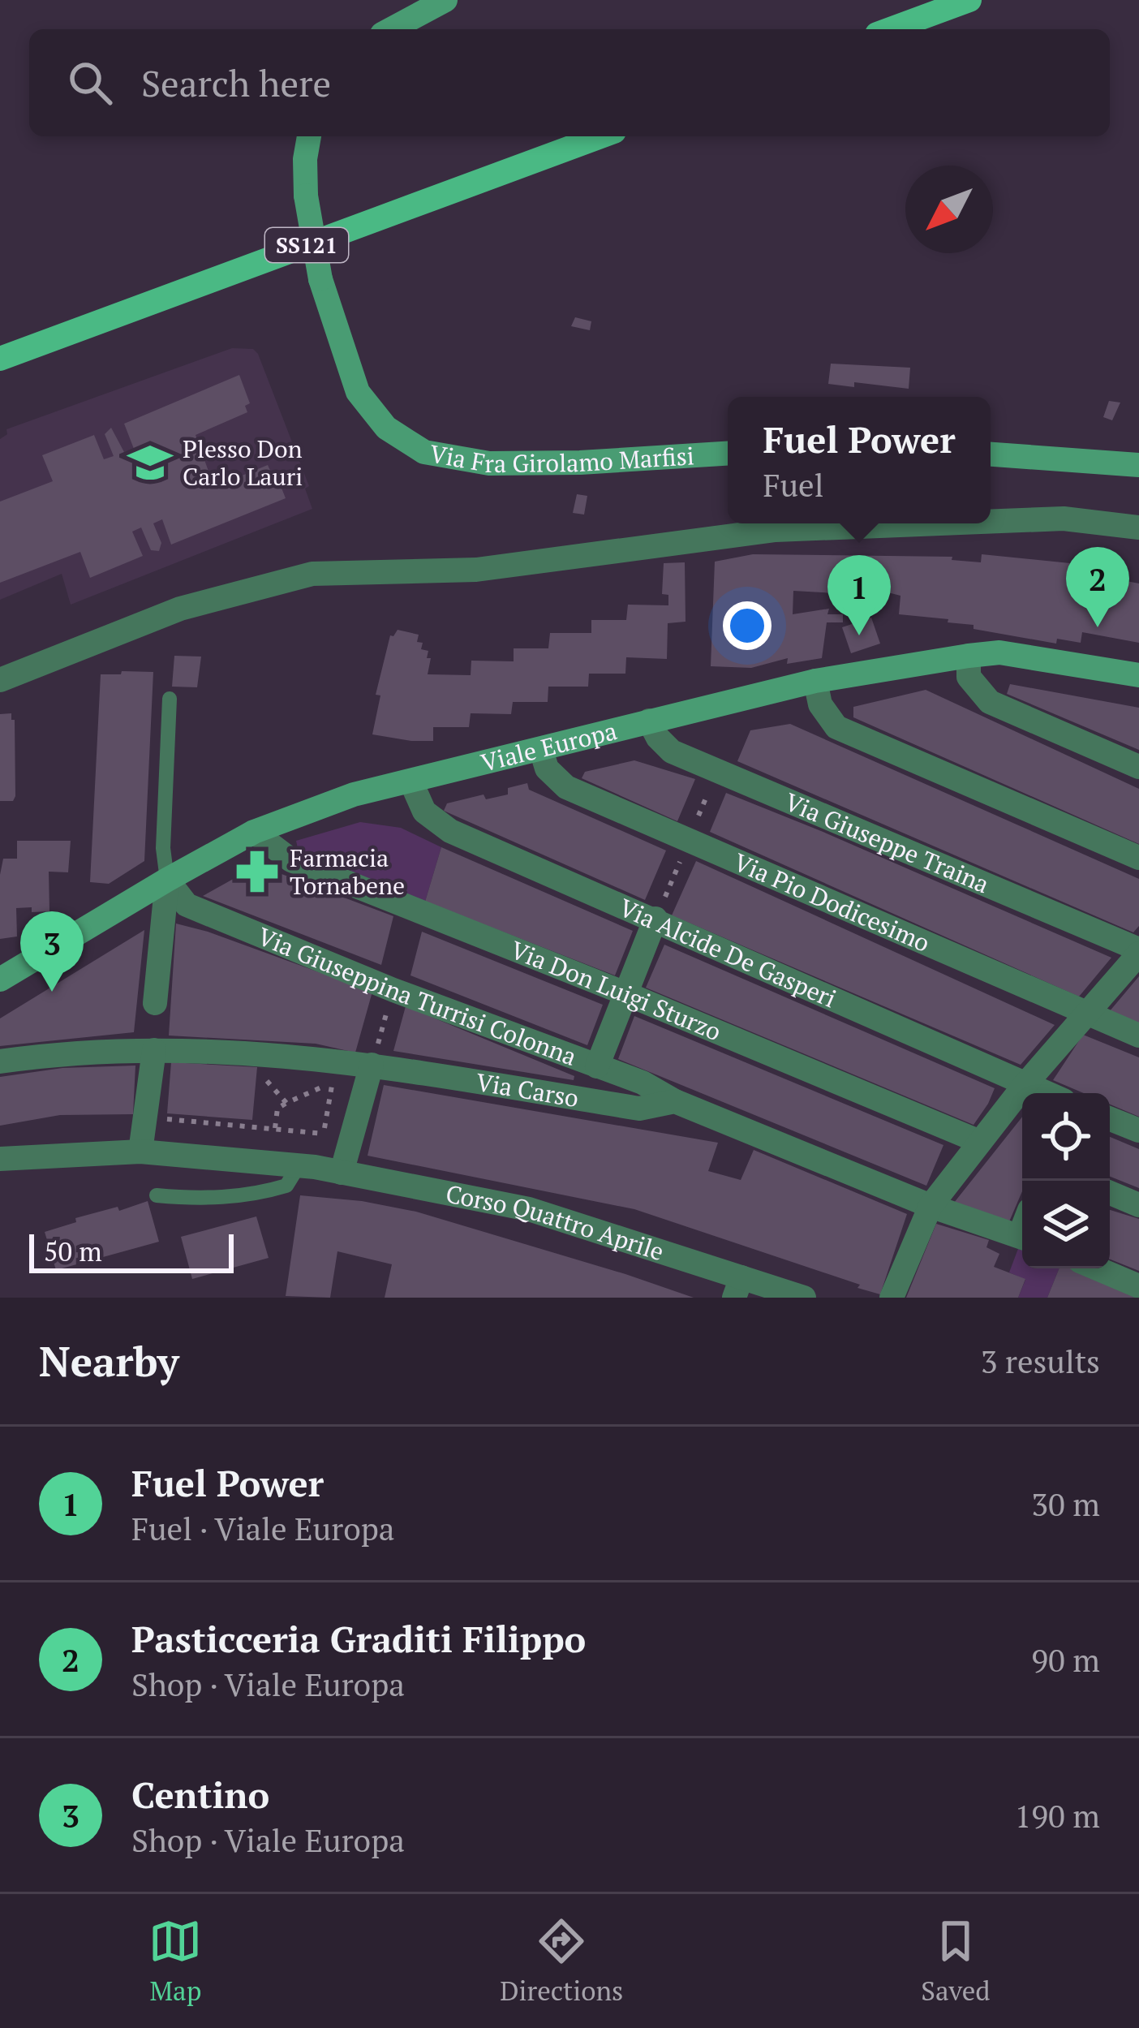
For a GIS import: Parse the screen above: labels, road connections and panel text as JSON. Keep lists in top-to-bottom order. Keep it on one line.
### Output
{"streets":{"main road":["SS121","Via Fra Girolamo Marfisi","Viale Europa"],"street":["Via Giuseppe Traina","Via Pio Dodicesimo","Via Alcide De Gasperi","Via Don Luigi Sturzo","Via Giuseppina Turrisi Colonna","Via Carso","Corso Quattro Aprile"]},"crossings":[["Viale Europa","Via Giuseppe Traina"],["Viale Europa","Via Pio Dodicesimo"],["Viale Europa","Via Alcide De Gasperi"],["Viale Europa","Via Don Luigi Sturzo"],["Viale Europa","Via Giuseppina Turrisi Colonna"],["Via Giuseppina Turrisi Colonna","Via Carso"]],"places":{"school or university":["Plesso Don Carlo Lauri"],"pharmacy":["Farmacia Tornabene"]},"scale_bar":"50 m","north":"bottom left","page":{"search":"Search here","popup":["Fuel Power","Fuel"],"pins":["2","1","3"],"scale":"50 m","heading":["Nearby","3 results"],"list":[{"mark":"1","name":"Fuel Power","note":"Fuel · Viale Europa","value":"30 m"},{"mark":"2","name":"Pasticceria Graditi Filippo","note":"Shop · Viale Europa","value":"90 m"},{"mark":"3","name":"Centino","note":"Shop · Viale Europa","value":"190 m"}],"nav":["Map","Directions","Saved"]}}
